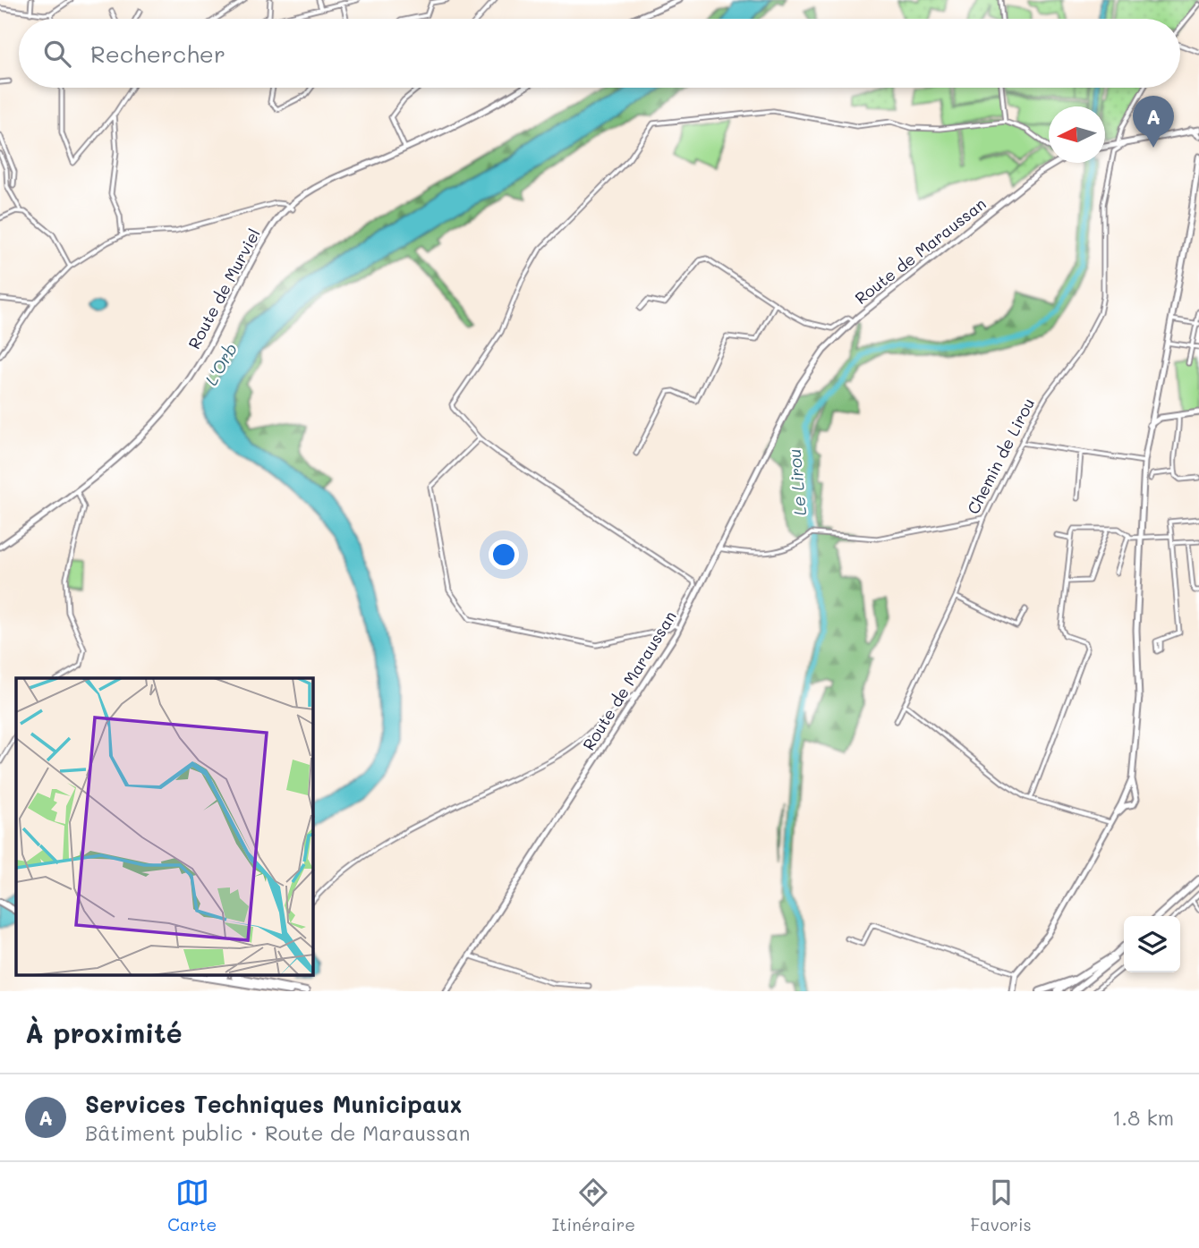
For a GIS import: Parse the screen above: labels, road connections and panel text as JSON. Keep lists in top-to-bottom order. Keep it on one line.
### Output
{"streets":{"main road":["Route de Maraussan","Route de Murviel"],"street":["Chemin de Lirou"]},"water":["L'Orb","Le Lirou"],"north":"left","page":{"search":"Rechercher","pins":"A","heading":"À proximité","list":[{"mark":"A","name":"Services Techniques Municipaux","note":"Bâtiment public · Route de Maraussan","value":"1.8 km"}],"nav":["Carte","Itinéraire","Favoris"]}}
